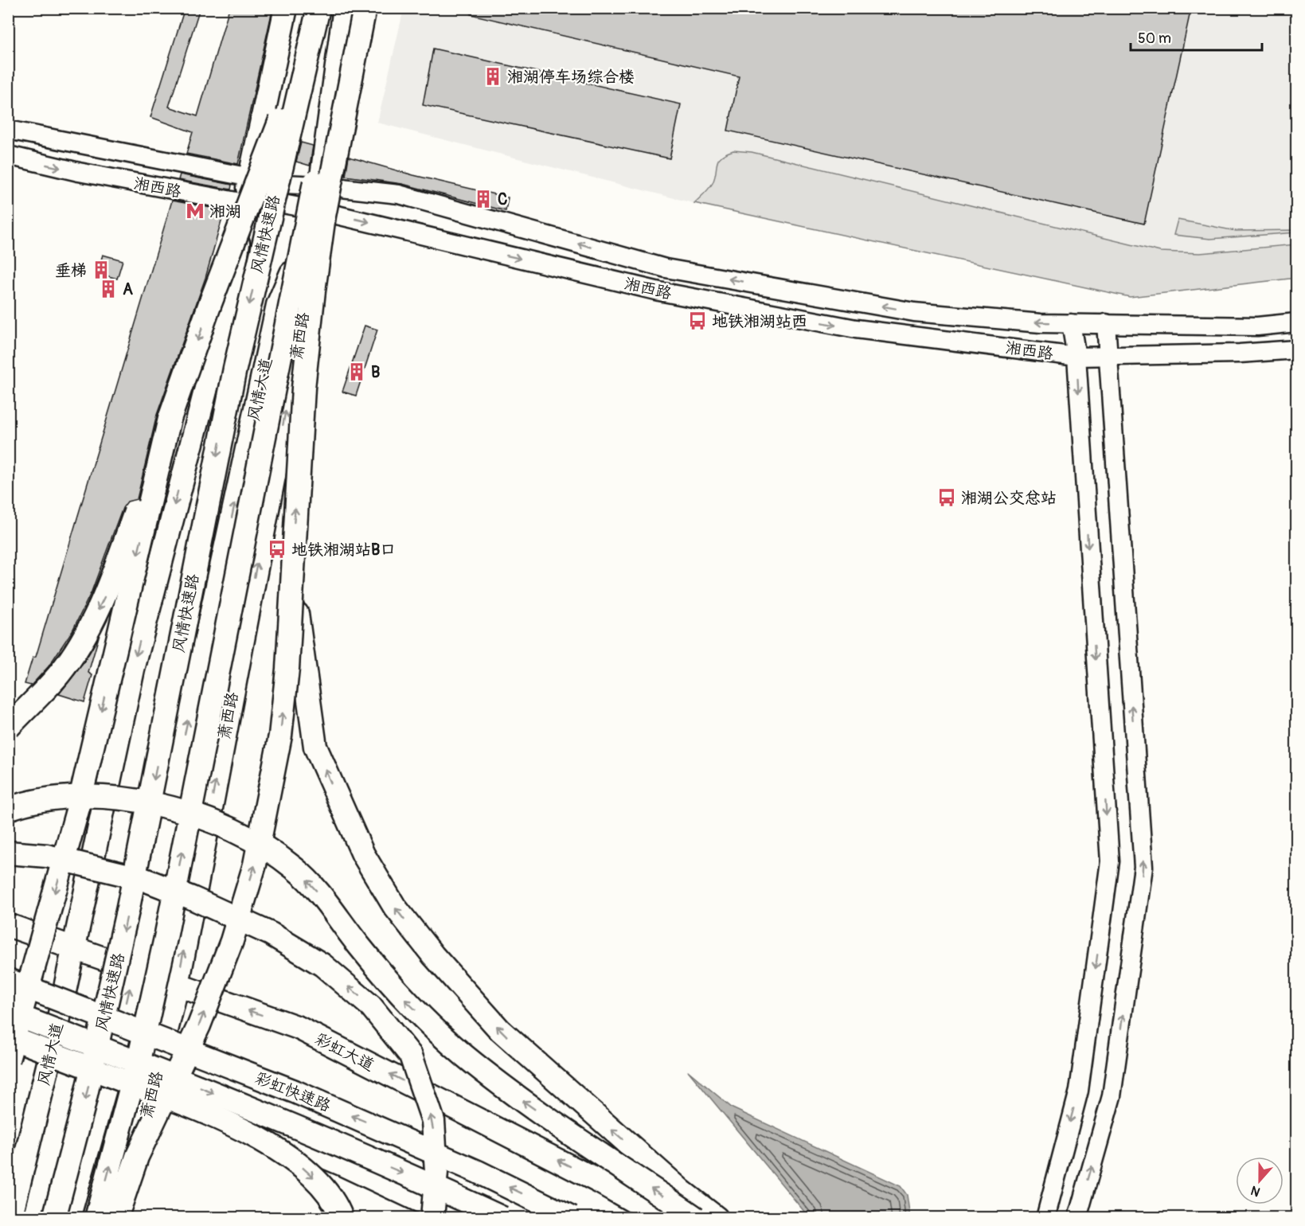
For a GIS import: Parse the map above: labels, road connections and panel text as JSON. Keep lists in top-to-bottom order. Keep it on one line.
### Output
{"streets":{"main road":["风情快速路","萧西路","风情大道","彩虹大道","彩虹快速路"],"street":["湘西路"]},"crossings":[["湘西路","萧西路"],["湘西路","风情大道"],["萧西路","风情大道"],["萧西路","彩虹大道"],["风情大道","彩虹大道"]],"places":{"building":["湘湖停车场综合楼","C","垂梯","A","B"],"metro station":["湘湖"],"bus stop":["地铁湘湖站西","湘湖公交总站","地铁湘湖站B口"]},"scale_bar":"50 m","north":"bottom"}
